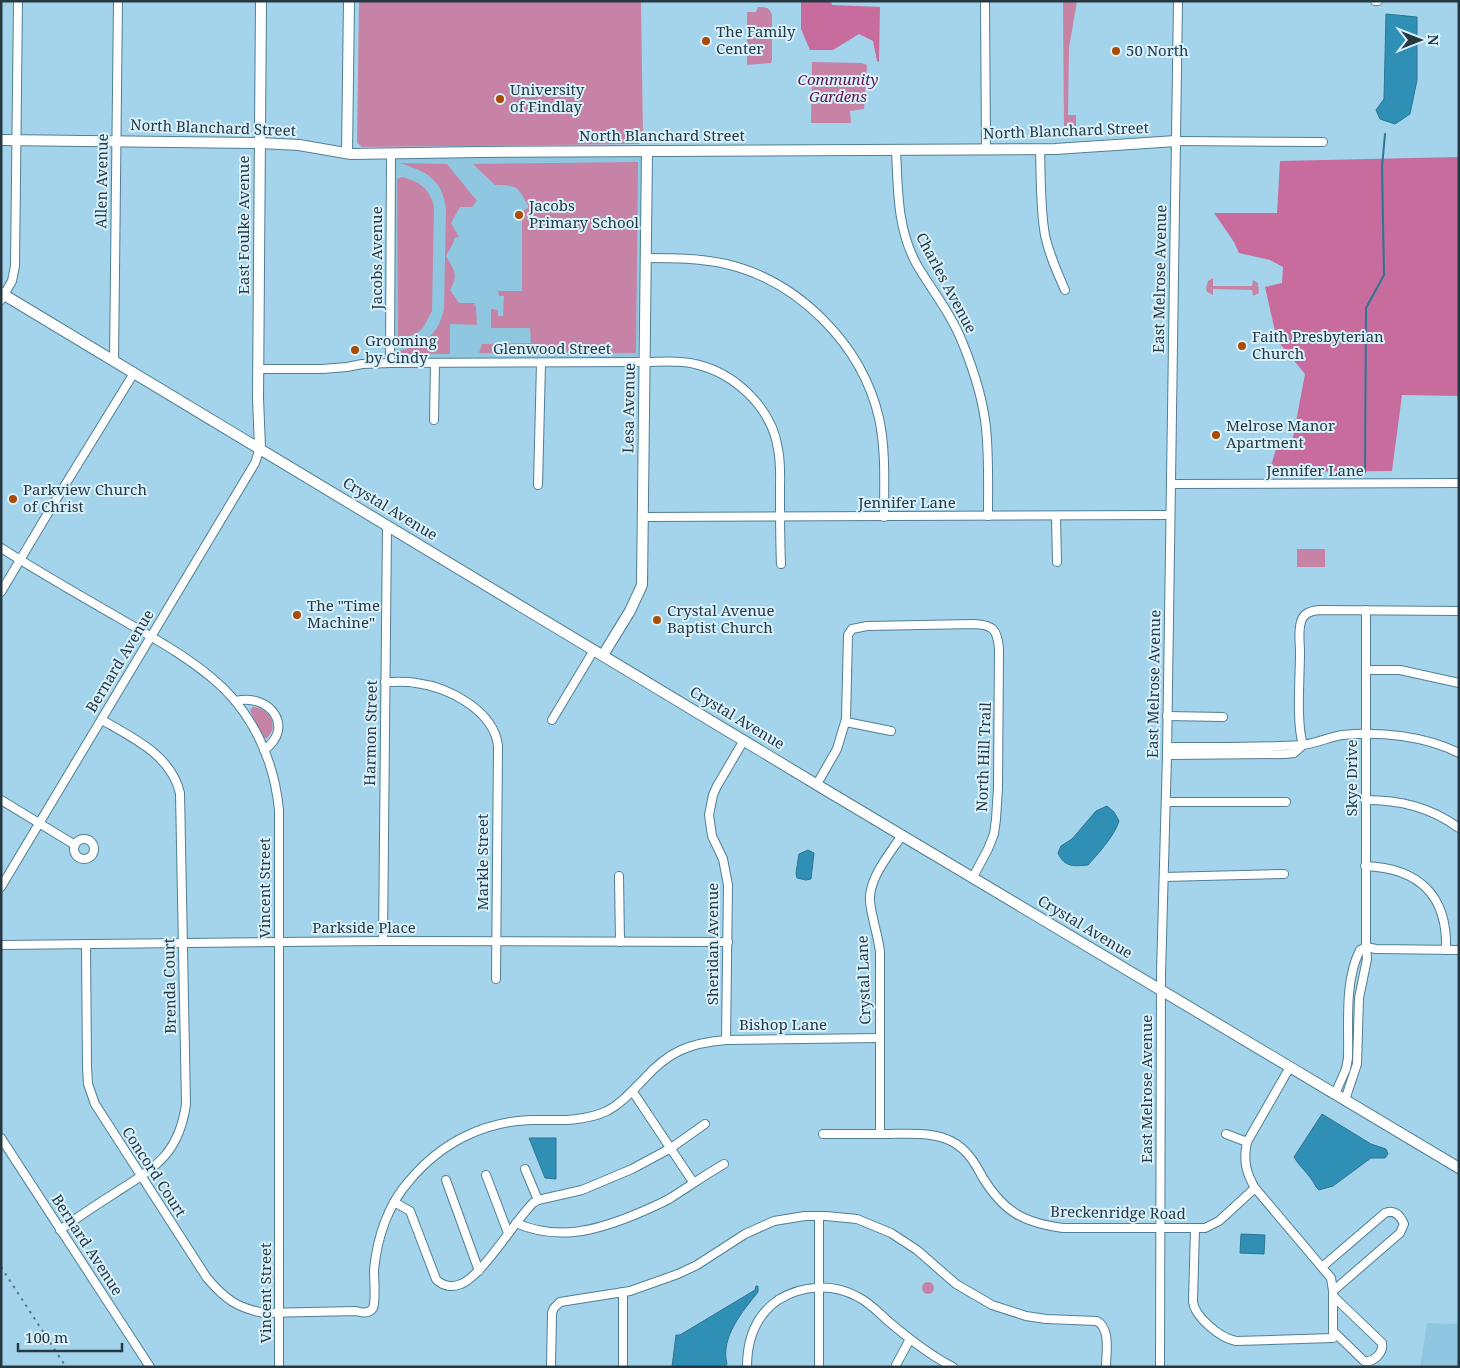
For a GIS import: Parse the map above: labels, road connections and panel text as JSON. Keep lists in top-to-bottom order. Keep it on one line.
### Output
{"streets":{"street":["North Blanchard Street","Allen Avenue","East Foulke Avenue","Jacobs Avenue","East Melrose Avenue","Charles Avenue","Glenwood Street","Lesa Avenue","Jennifer Lane","Crystal Avenue","Bernard Avenue","Harmon Street","North Hill Trail","Skye Drive","Markle Street","Vincent Street","Parkside Place","Sheridan Avenue","Crystal Lane","Brenda Court","Bishop Lane","Concord Court","Breckenridge Road"]},"crossings":[["North Blanchard Street","Allen Avenue"],["North Blanchard Street","East Foulke Avenue"],["North Blanchard Street","Jacobs Avenue"],["North Blanchard Street","East Melrose Avenue"],["North Blanchard Street","Charles Avenue"],["North Blanchard Street","Lesa Avenue"],["Allen Avenue","Crystal Avenue"],["East Foulke Avenue","Glenwood Street"],["East Foulke Avenue","Crystal Avenue"],["East Foulke Avenue","Bernard Avenue"],["Jacobs Avenue","Glenwood Street"],["East Melrose Avenue","Jennifer Lane"],["East Melrose Avenue","Crystal Avenue"],["East Melrose Avenue","Breckenridge Road"],["Charles Avenue","Jennifer Lane"],["Glenwood Street","Lesa Avenue"],["Glenwood Street","Jennifer Lane"],["Lesa Avenue","Jennifer Lane"],["Lesa Avenue","Crystal Avenue"],["Crystal Avenue","Bernard Avenue"],["Crystal Avenue","Harmon Street"],["Crystal Avenue","North Hill Trail"],["Crystal Avenue","Skye Drive"],["Crystal Avenue","Sheridan Avenue"],["Crystal Avenue","Crystal Lane"],["Bernard Avenue","Vincent Street"],["Bernard Avenue","Brenda Court"],["Harmon Street","Markle Street"],["Harmon Street","Parkside Place"],["Markle Street","Parkside Place"],["Vincent Street","Parkside Place"],["Vincent Street","Concord Court"],["Parkside Place","Sheridan Avenue"],["Parkside Place","Brenda Court"],["Parkside Place","Concord Court"],["Sheridan Avenue","Bishop Lane"],["Crystal Lane","Bishop Lane"],["Crystal Lane","Breckenridge Road"],["Brenda Court","Concord Court"],["Bishop Lane","Concord Court"]],"parks":["Community Gardens"],"places":["The Family Center","50 North","University of Findlay","Jacobs Primary School","Faith Presbyterian Church","Grooming by Cindy","Melrose Manor Apartment","Parkview Church of Christ","The \"Time Machine\"","Crystal Avenue Baptist Church"],"scale_bar":"100 m","north":"right"}
